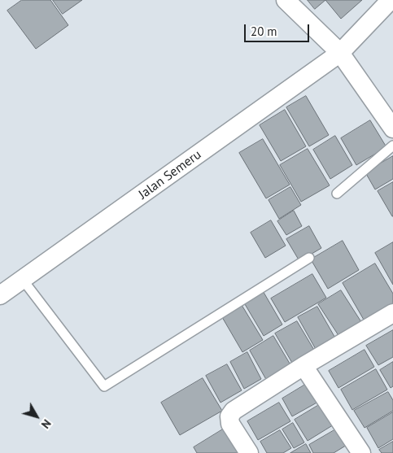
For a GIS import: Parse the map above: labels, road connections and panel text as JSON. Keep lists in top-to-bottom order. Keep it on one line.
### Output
{"streets":{"street":["Jalan Semeru"]},"scale_bar":"20 m","north":"bottom right"}
